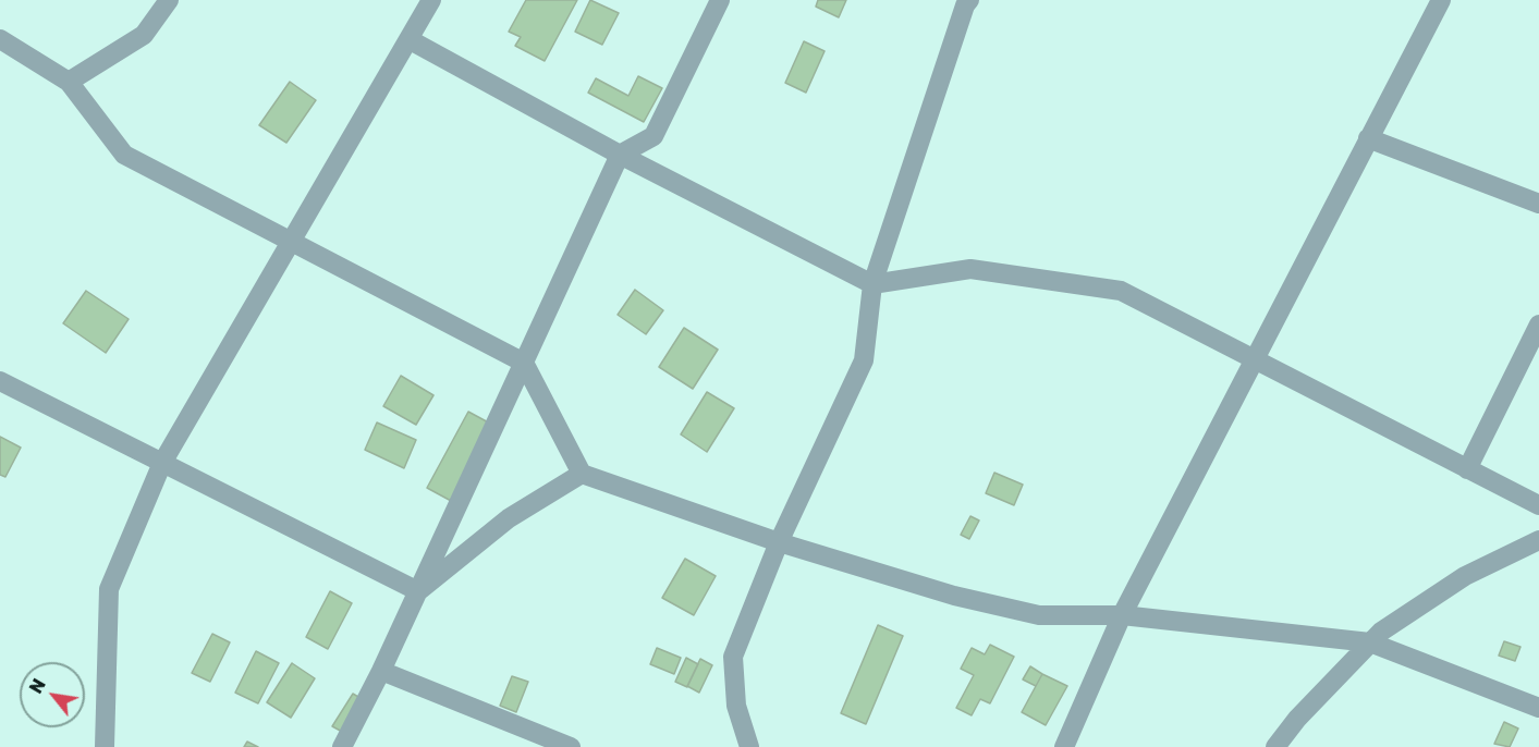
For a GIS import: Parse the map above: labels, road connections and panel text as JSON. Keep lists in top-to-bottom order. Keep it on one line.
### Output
{"north":"top left"}
